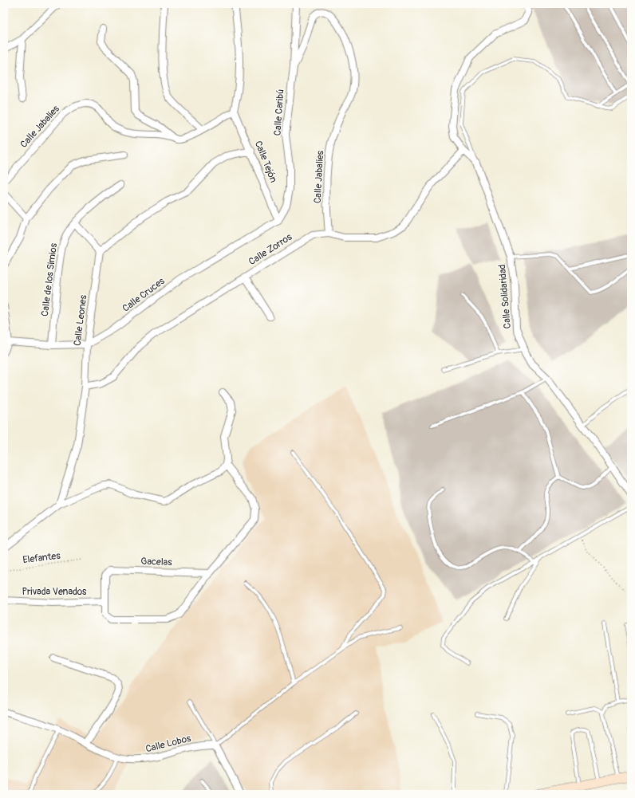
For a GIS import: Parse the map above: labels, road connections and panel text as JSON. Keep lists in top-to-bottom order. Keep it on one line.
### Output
{"streets":{"street":["Calle Caribú","Calle Jabalies","Calle Tejón","Calle Zorros","Calle de los Simios","Calle Cruces","Calle Solidaridad","Calle Leones","Gacelas","Privada Venados","Calle Lobos"],"path":["Elefantes"]},"crossings":[["Calle Caribú","Calle Jabalies"],["Calle Caribú","Calle Tejón"],["Calle Caribú","Calle Cruces"],["Calle Jabalies","Calle Tejón"],["Calle Jabalies","Calle Zorros"],["Calle Tejón","Calle Cruces"],["Calle Zorros","Calle Leones"],["Calle de los Simios","Calle Cruces"],["Calle Cruces","Calle Leones"],["Gacelas","Privada Venados"]]}
